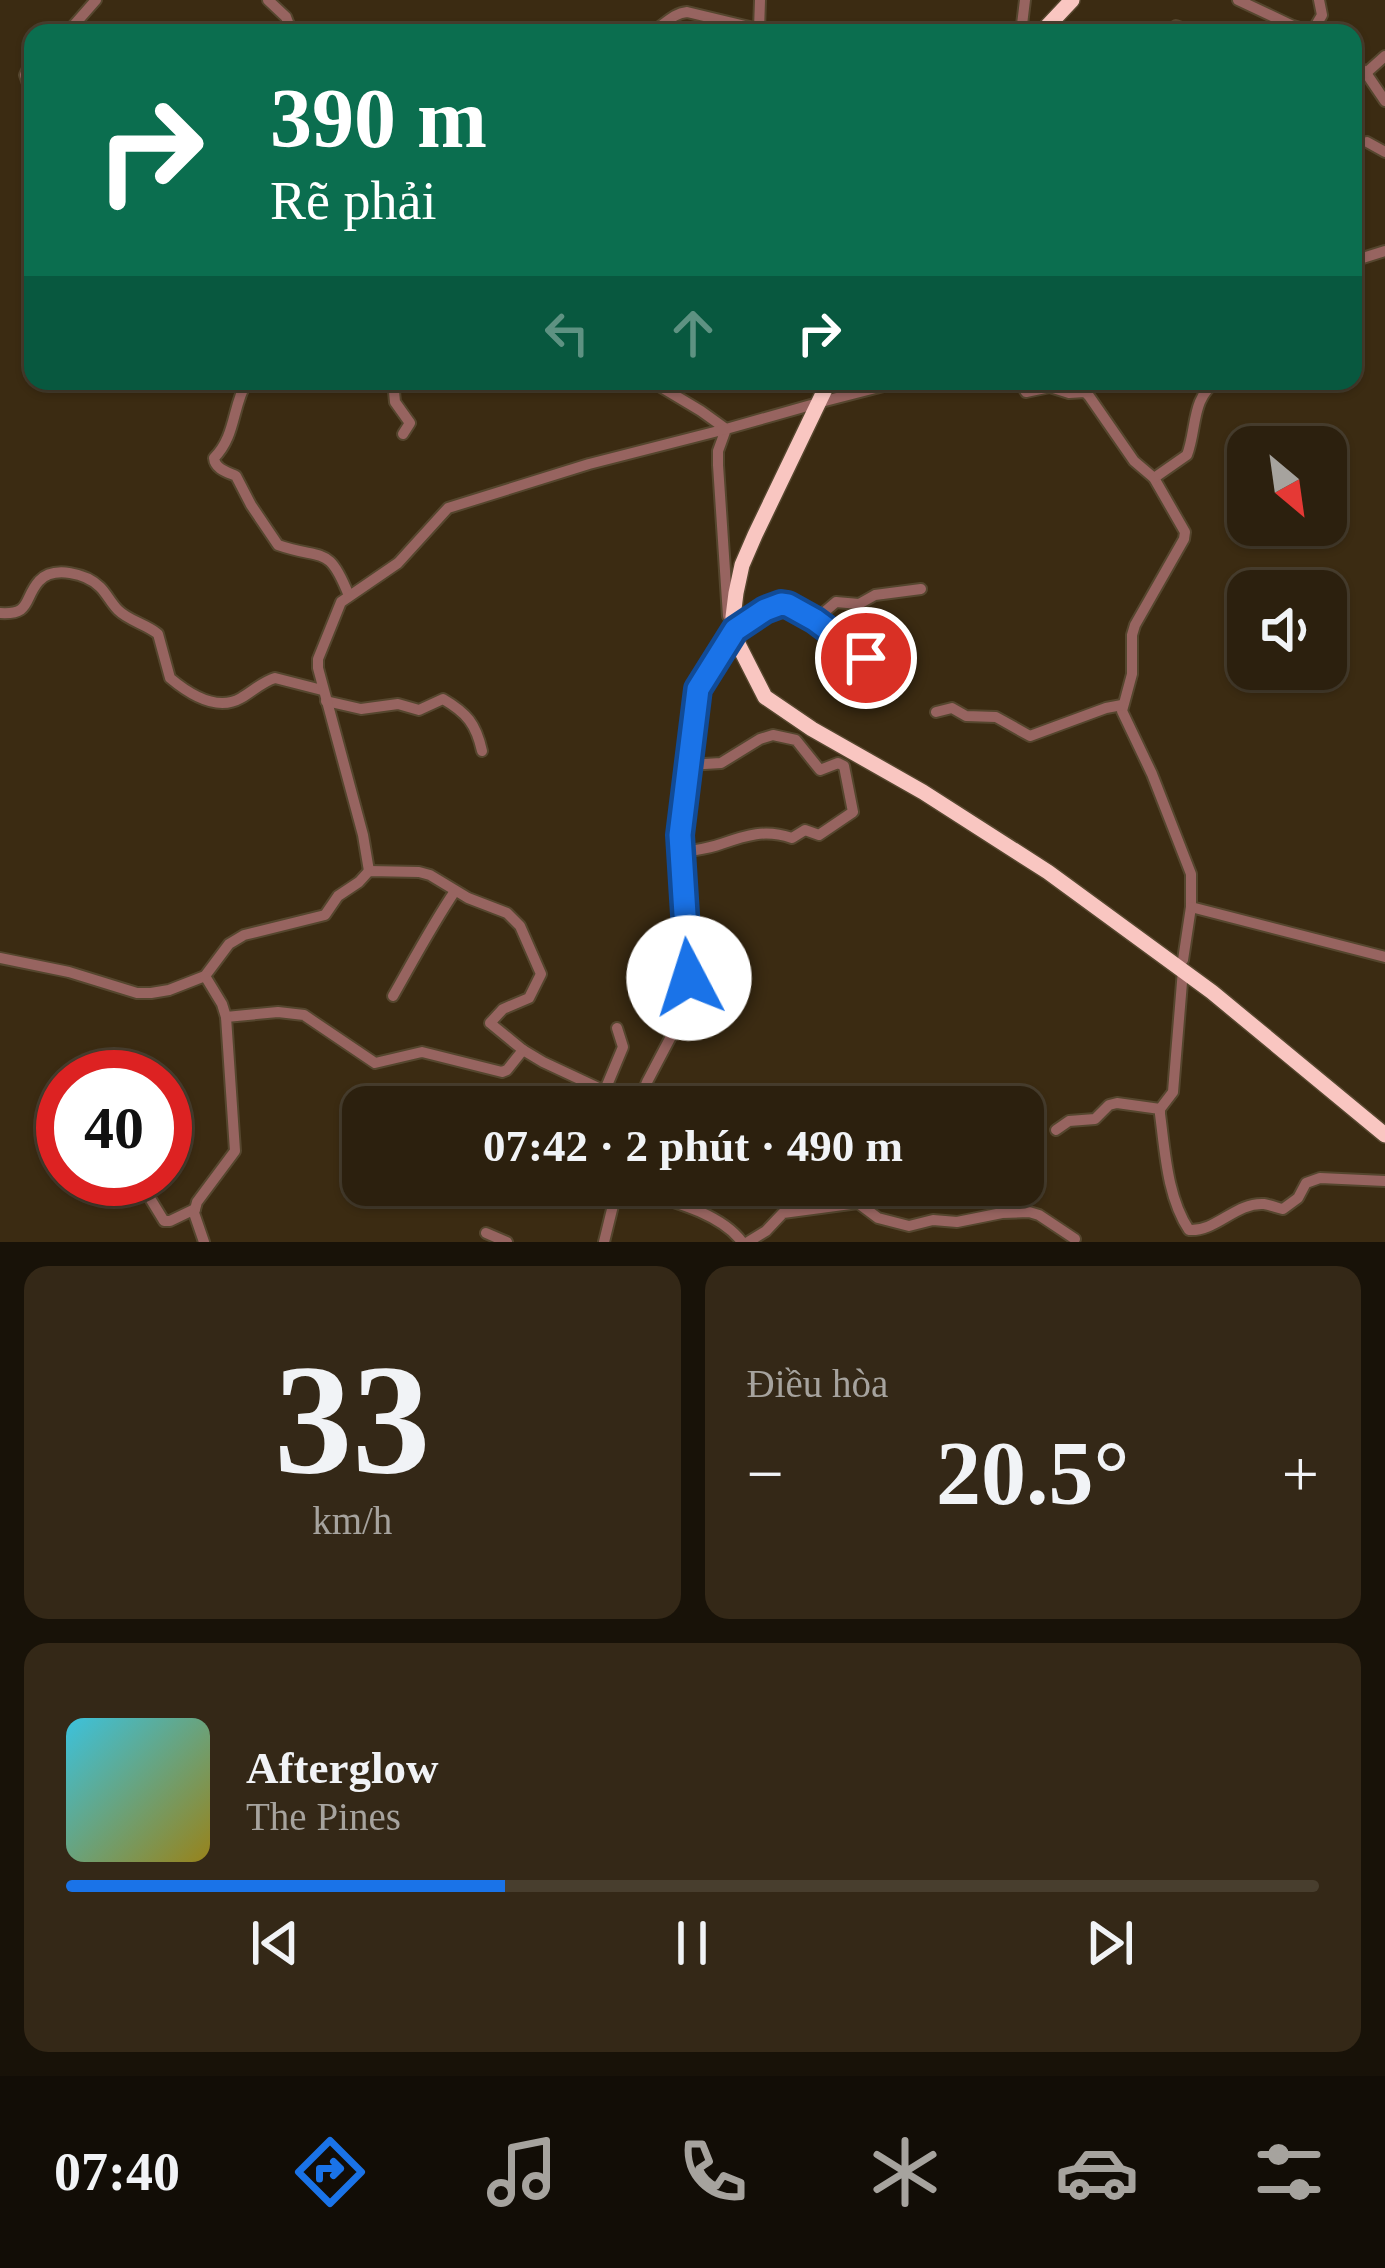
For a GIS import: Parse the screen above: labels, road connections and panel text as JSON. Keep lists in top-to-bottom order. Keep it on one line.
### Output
{"north":"bottom right","page":{"turn":["390 m","Rẽ phải"],"limit":"40","trip":"07:42 · 2 phút · 490 m","tile":[["33","km/h"],"Điều hòa"],"heat":["−","20.5°","+"],"song":["Afterglow","The Pines"],"tabs":"07:40"}}
